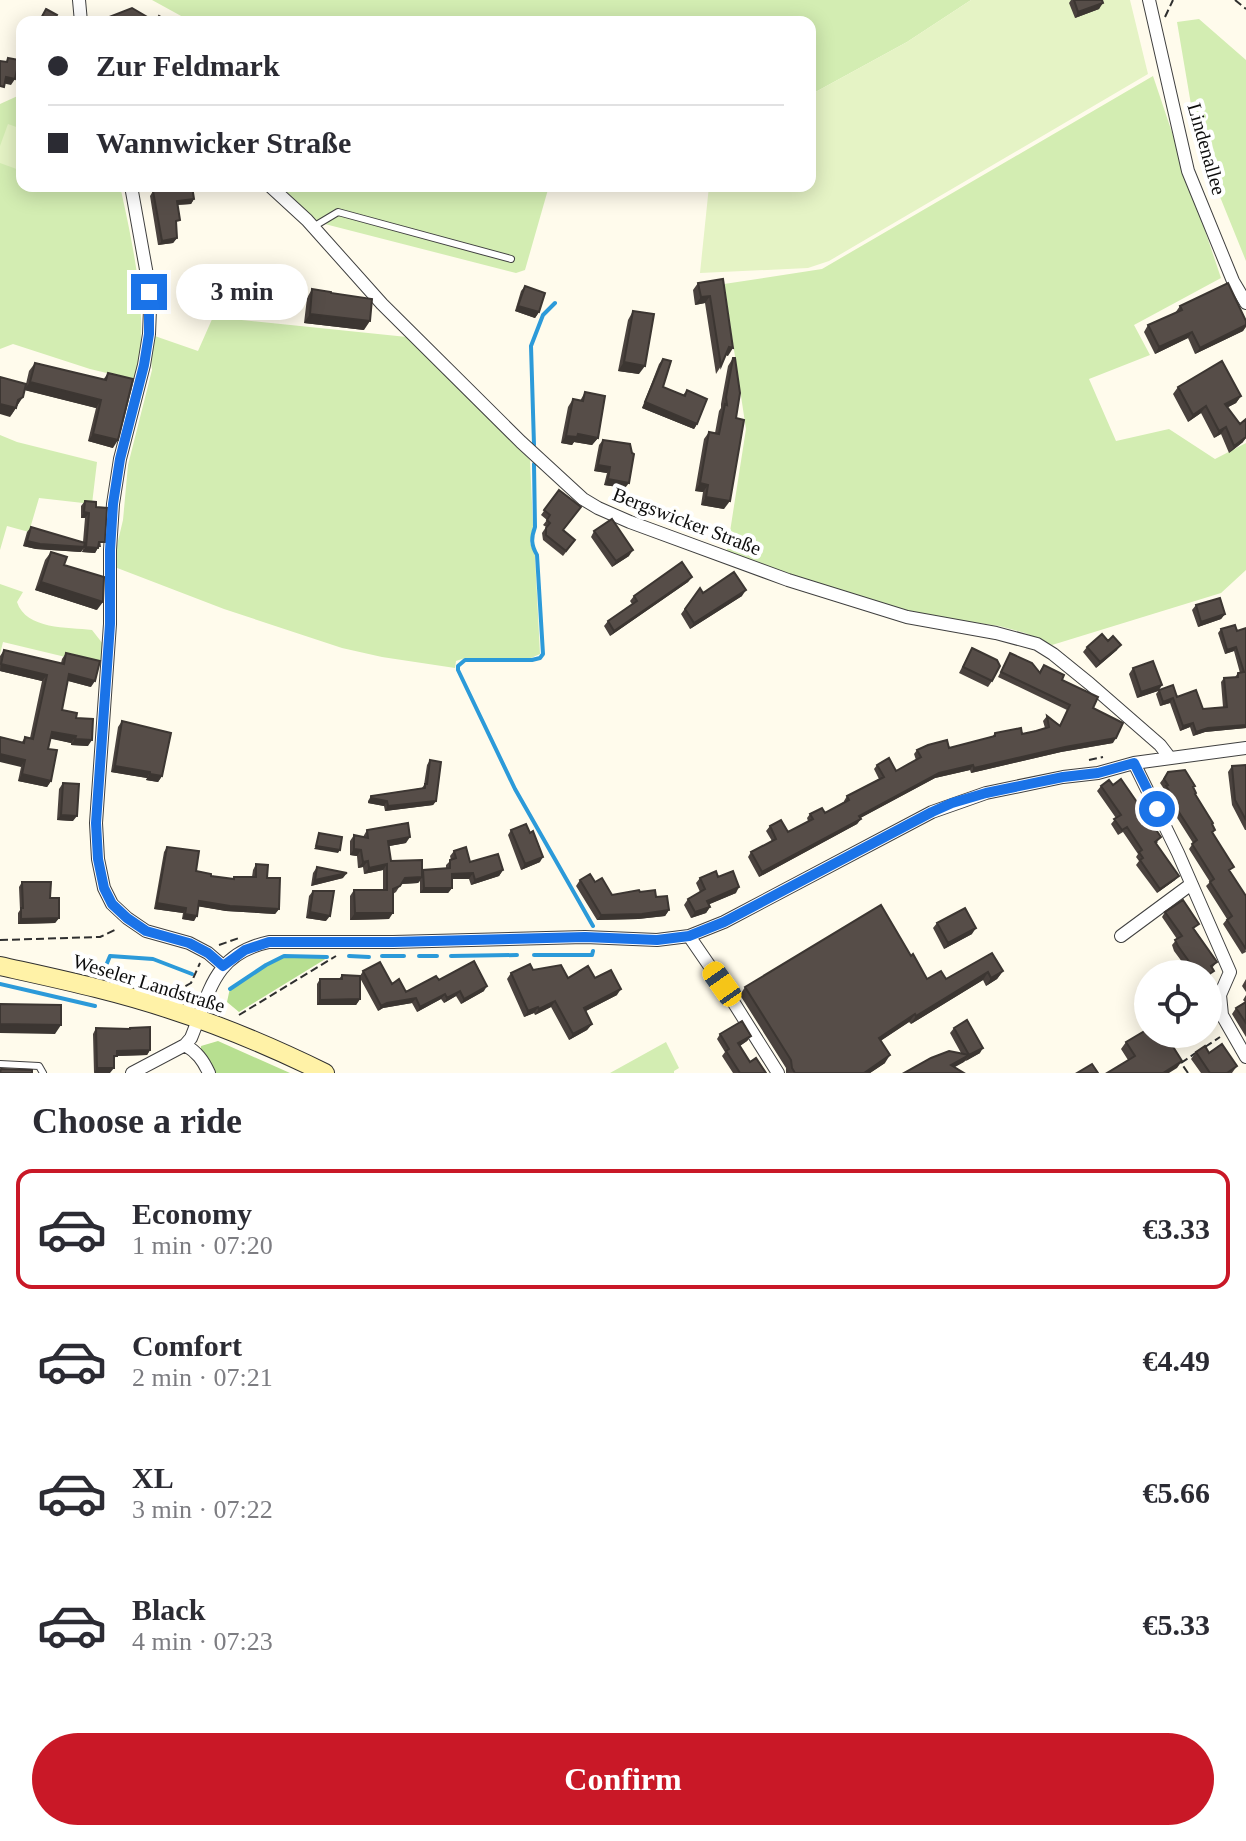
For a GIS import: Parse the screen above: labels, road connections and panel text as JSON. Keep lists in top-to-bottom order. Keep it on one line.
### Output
{"streets":{"main road":["Weseler Landstraße"],"street":["Lindenallee","Bergswicker Straße"]},"page":{"banner":["Zur Feldmark","Wannwicker Straße"],"bubble":"3 min","heading":"Choose a ride","list":[{"name":"Economy","note":"1 min · 07:20","value":"€3.33"},{"name":"Comfort","note":"2 min · 07:21","value":"€4.49"},{"name":"XL","note":"3 min · 07:22","value":"€5.66"},{"name":"Black","note":"4 min · 07:23","value":"€5.33"}],"buttons":"Confirm"}}
